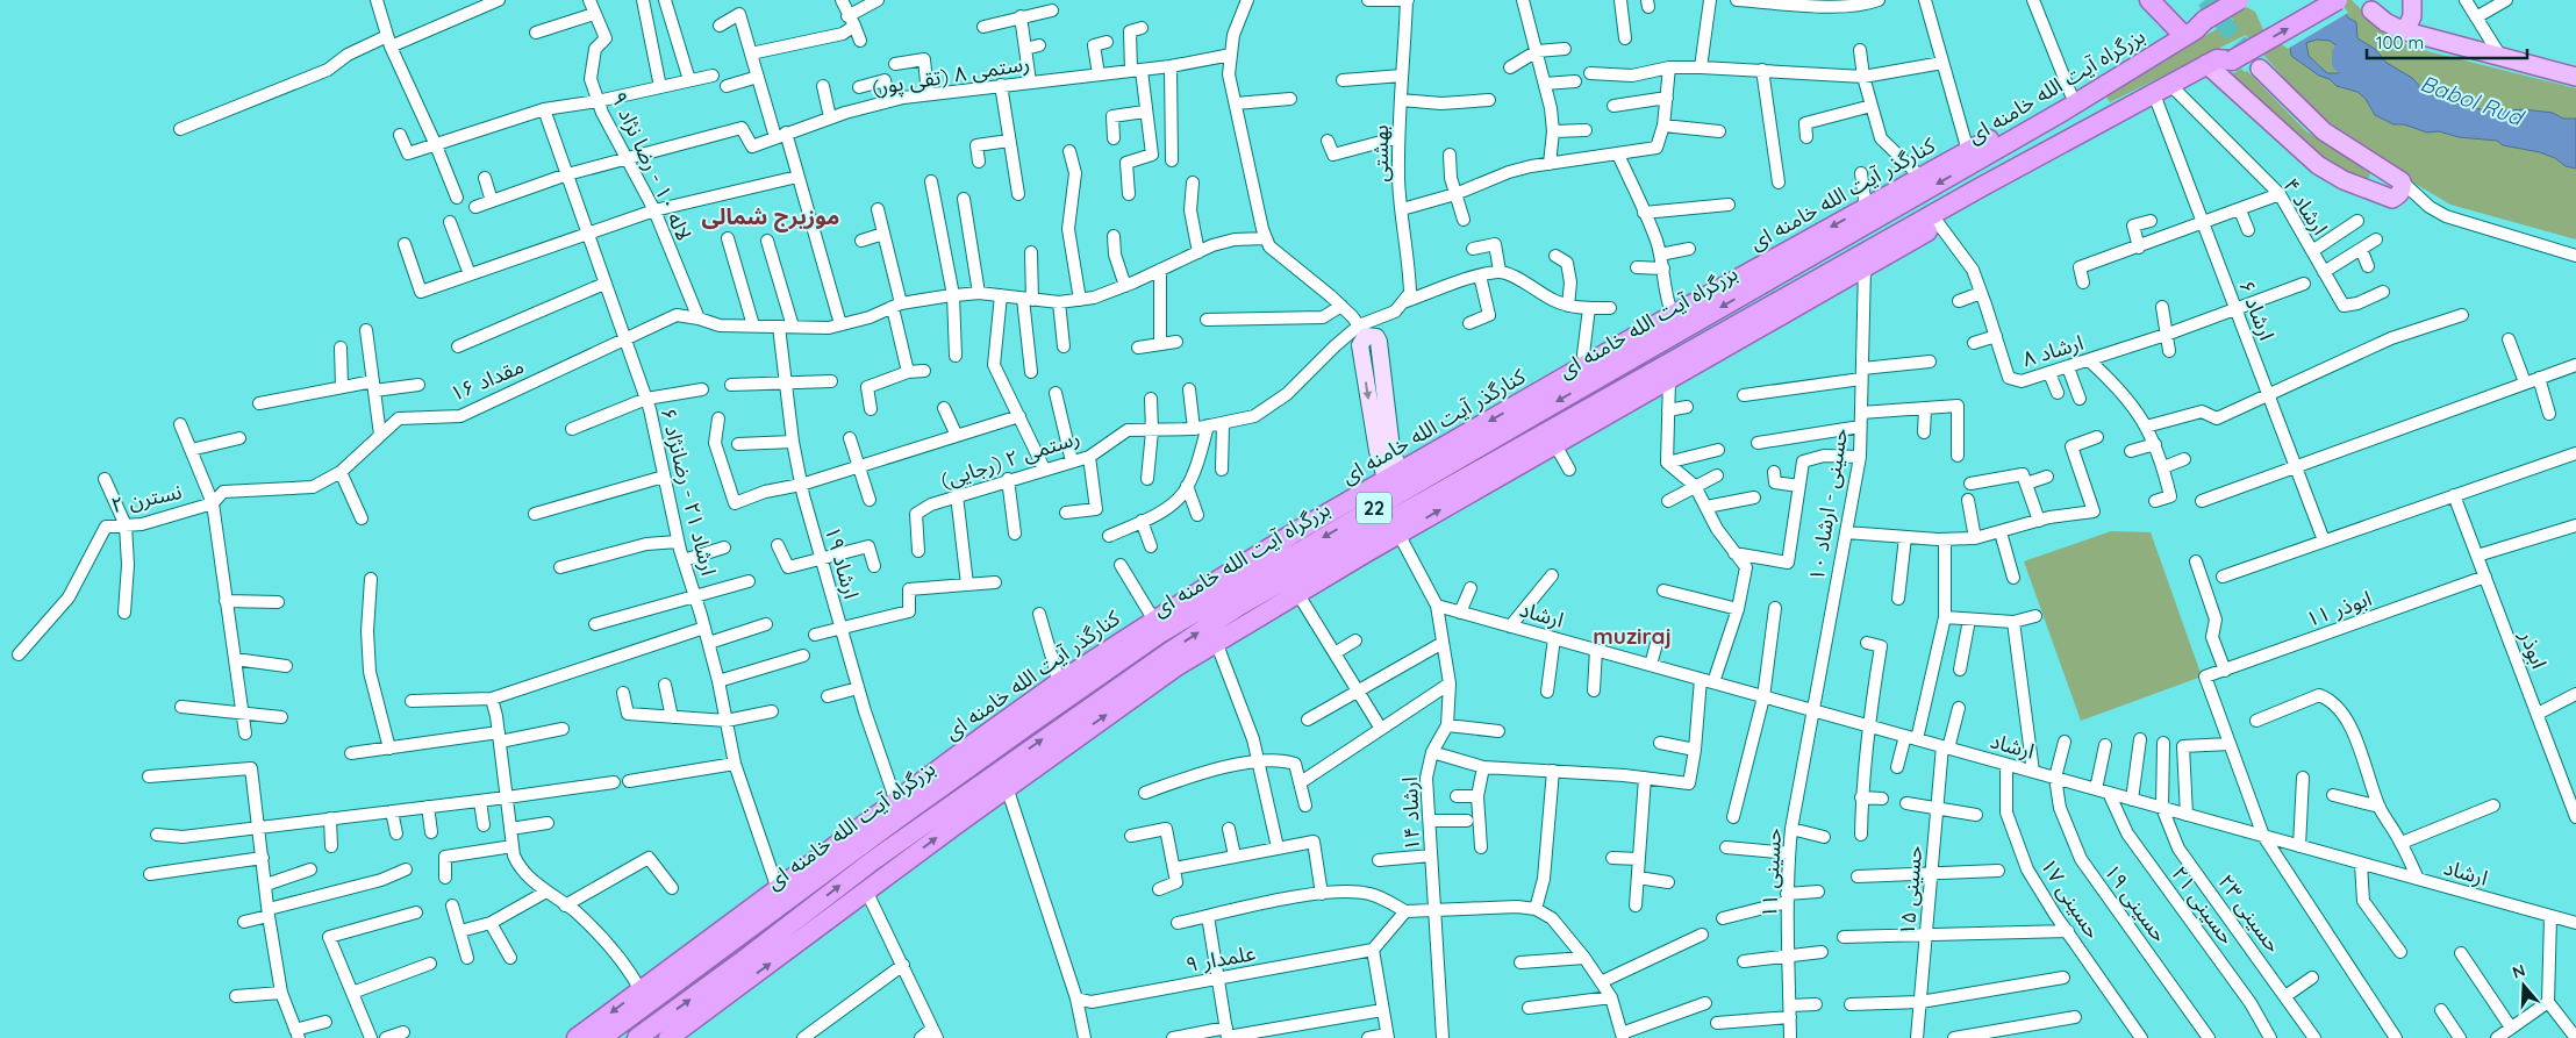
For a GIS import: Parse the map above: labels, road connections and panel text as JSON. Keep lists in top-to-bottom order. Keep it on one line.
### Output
{"streets":{"highway":["بزرگراه آیت الله خامنه ای","کنارگذر آیت الله خامنه ای","22"],"street":["رستمی ۸ (تقی پور)","بهشتی","لاله ۱۰ - رضا نژاد ۹","ارشاد ۴","ارشاد ۶","ارشاد ۸","مقداد ۱۶","رستمی ۲ (رجایی)","ارشاد ۲۱ - رضانژاد ۶","نسترن ۲","حسینی - ارشاد ۱۰","ارشاد ۱۹","ابوذر ۱۱","ارشاد","ابوذر","ارشاد ۱۴","حسینی ۱۱","حسینی ۱۵","حسینی ۱۷","حسینی ۱۹","حسینی ۲۱","حسینی ۲۳","علمدار ۹"]},"crossings":[["رستمی ۸ (تقی پور)","لاله ۱۰ - رضا نژاد ۹"],["بزرگراه آیت الله خامنه ای","کنارگذر آیت الله خامنه ای"],["بزرگراه آیت الله خامنه ای","ارشاد ۴"],["بزرگراه آیت الله خامنه ای","ارشاد ۶"],["بزرگراه آیت الله خامنه ای","ارشاد ۲۱ - رضانژاد ۶"],["بهشتی","رستمی ۲ (رجایی)"],["لاله ۱۰ - رضا نژاد ۹","مقداد ۱۶"],["کنارگذر آیت الله خامنه ای","ارشاد ۲۱ - رضانژاد ۶"],["کنارگذر آیت الله خامنه ای","ارشاد ۱۹"],["ارشاد ۴","ارشاد ۶"],["ارشاد ۶","ارشاد ۸"],["مقداد ۱۶","ارشاد ۲۱ - رضانژاد ۶"],["مقداد ۱۶","نسترن ۲"],["مقداد ۱۶","ارشاد ۱۹"],["حسینی - ارشاد ۱۰","ارشاد"],["حسینی - ارشاد ۱۰","حسینی ۱۱"],["ابوذر ۱۱","ابوذر"],["ارشاد","ارشاد ۱۴"],["ارشاد","حسینی ۱۱"],["ارشاد","حسینی ۱۵"],["ارشاد","حسینی ۱۷"],["ارشاد","حسینی ۱۹"],["ارشاد","حسینی ۲۱"],["ارشاد","حسینی ۲۳"]],"districts":["موزیرج شمالی","muziraj"],"water":["Babol Rud"],"scale_bar":"100 m","north":"top"}
